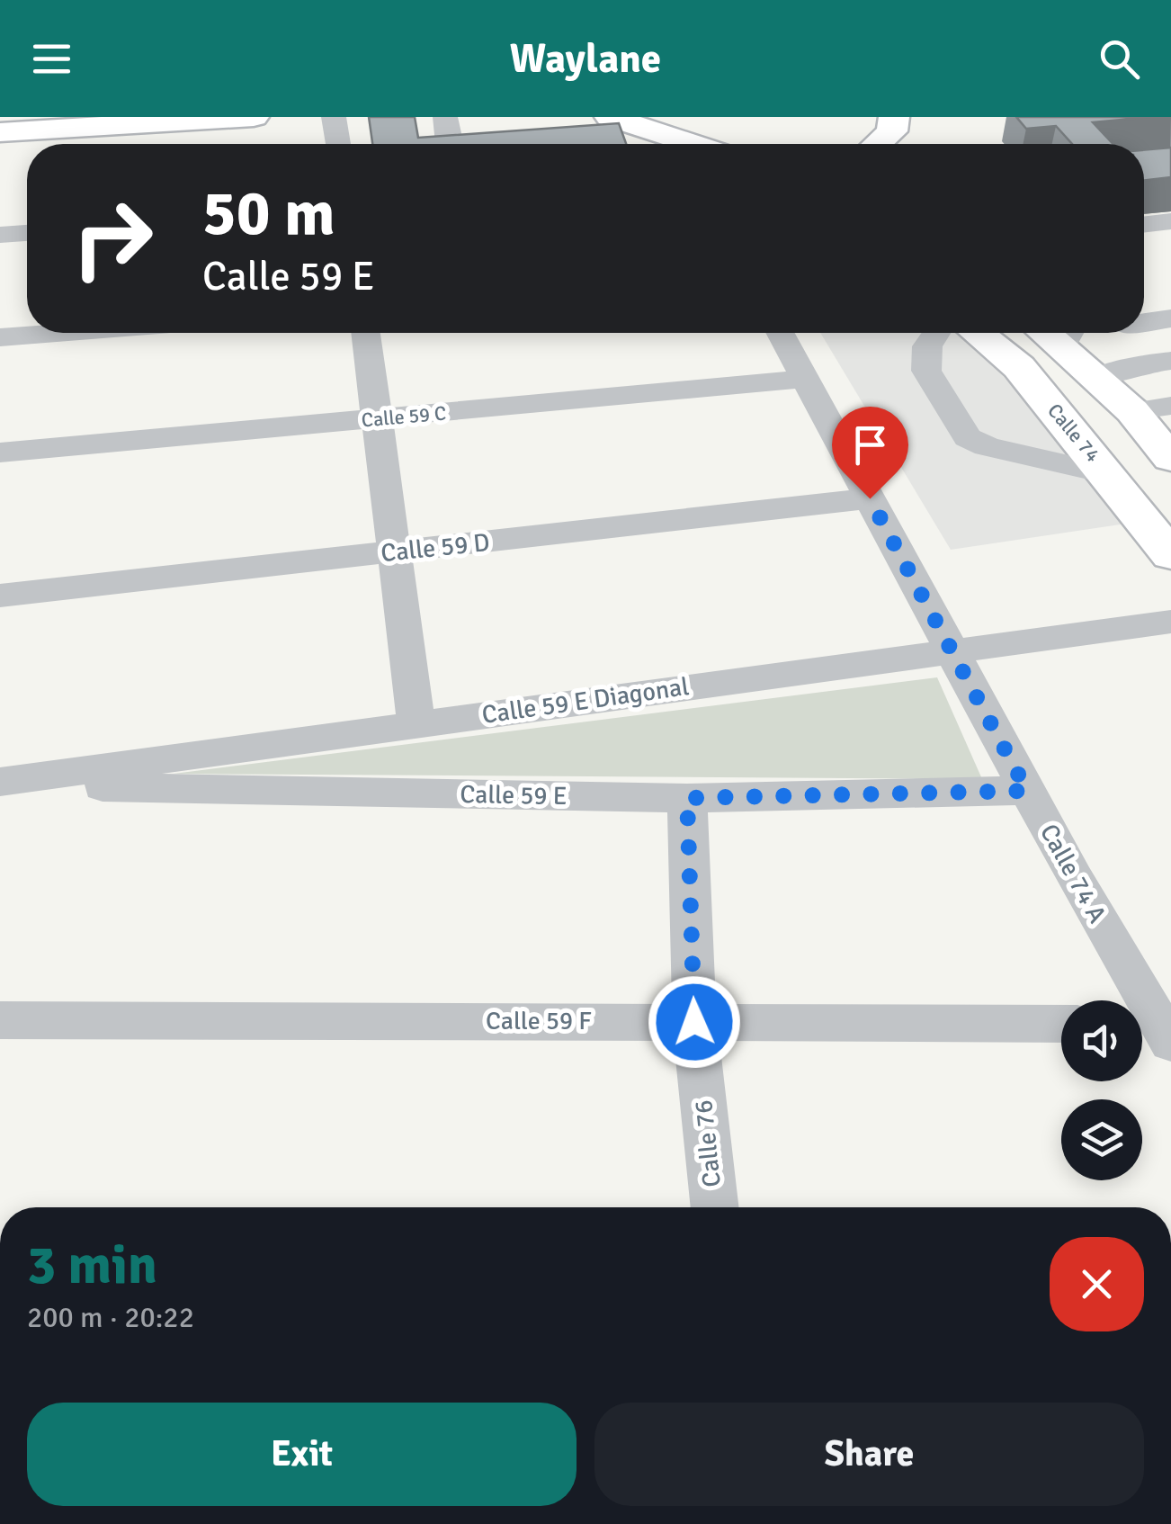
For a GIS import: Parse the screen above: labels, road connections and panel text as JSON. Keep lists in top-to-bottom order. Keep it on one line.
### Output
{"streets":{"main road":["Calle 74"],"street":["Calle 59 C","Calle 59 D","Calle 59 E Diagonal","Calle 59 E","Calle 74 A","Calle 59 F","Calle 76"]},"crossings":[["Calle 59 C","Calle 74 A"],["Calle 59 D","Calle 74 A"],["Calle 59 E Diagonal","Calle 59 E"],["Calle 59 E Diagonal","Calle 74 A"],["Calle 59 E","Calle 74 A"],["Calle 59 E","Calle 76"],["Calle 59 F","Calle 76"]],"page":{"header":"Waylane","turn":["50 m","Calle 59 E"],"heading":["3 min","200 m · 20:22"],"buttons":["Exit","Share"]}}
